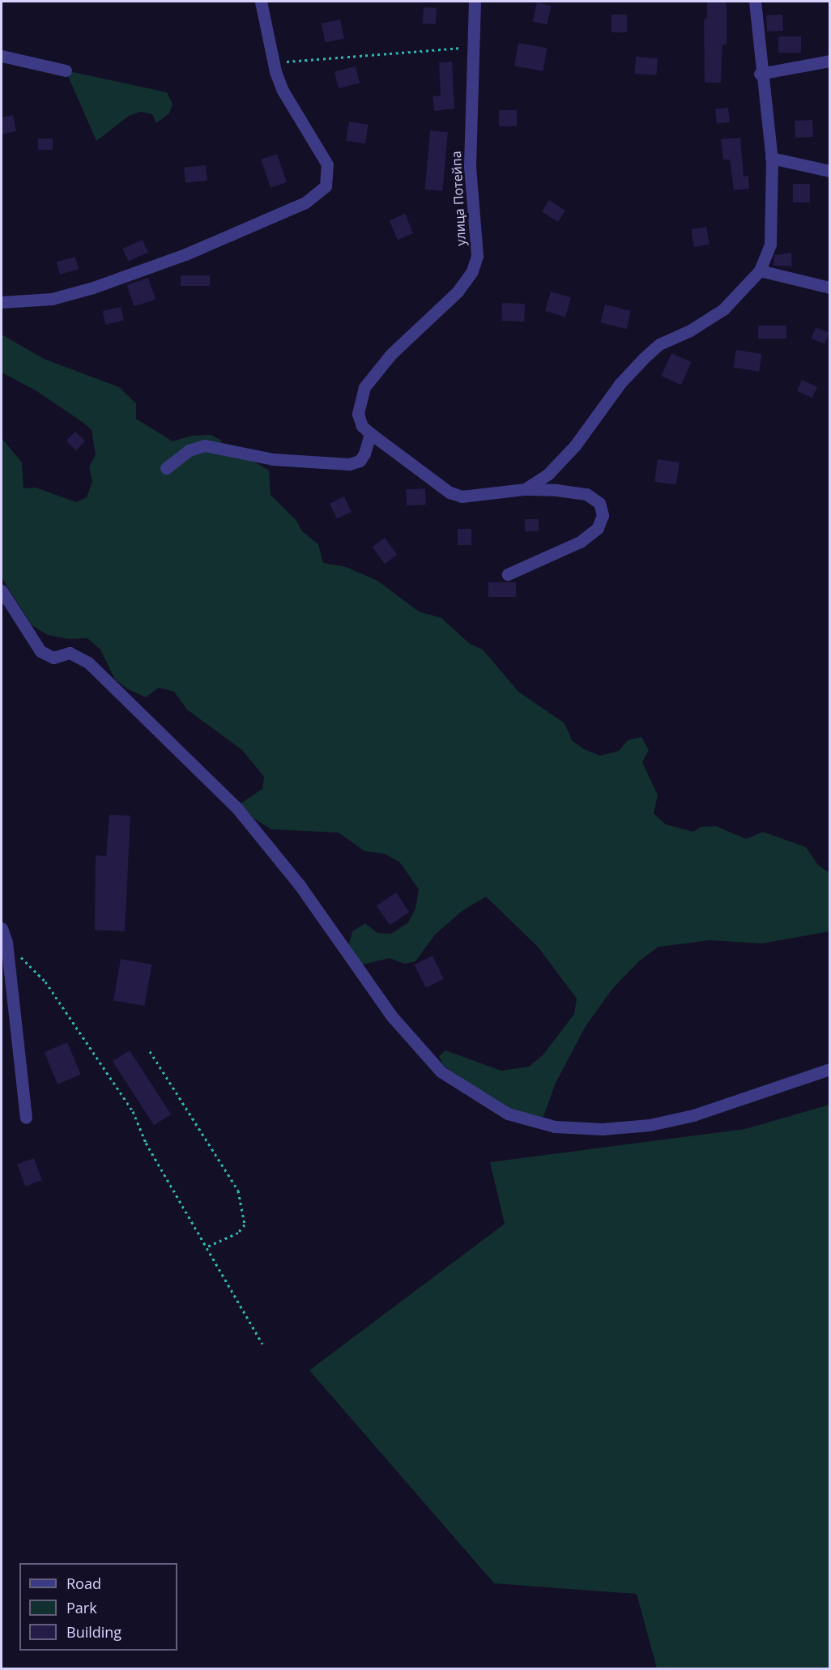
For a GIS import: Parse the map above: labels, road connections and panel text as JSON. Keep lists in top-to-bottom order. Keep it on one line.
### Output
{"streets":{"street":["улица Потейпа"]},"legend":["Road","Park","Building"]}
